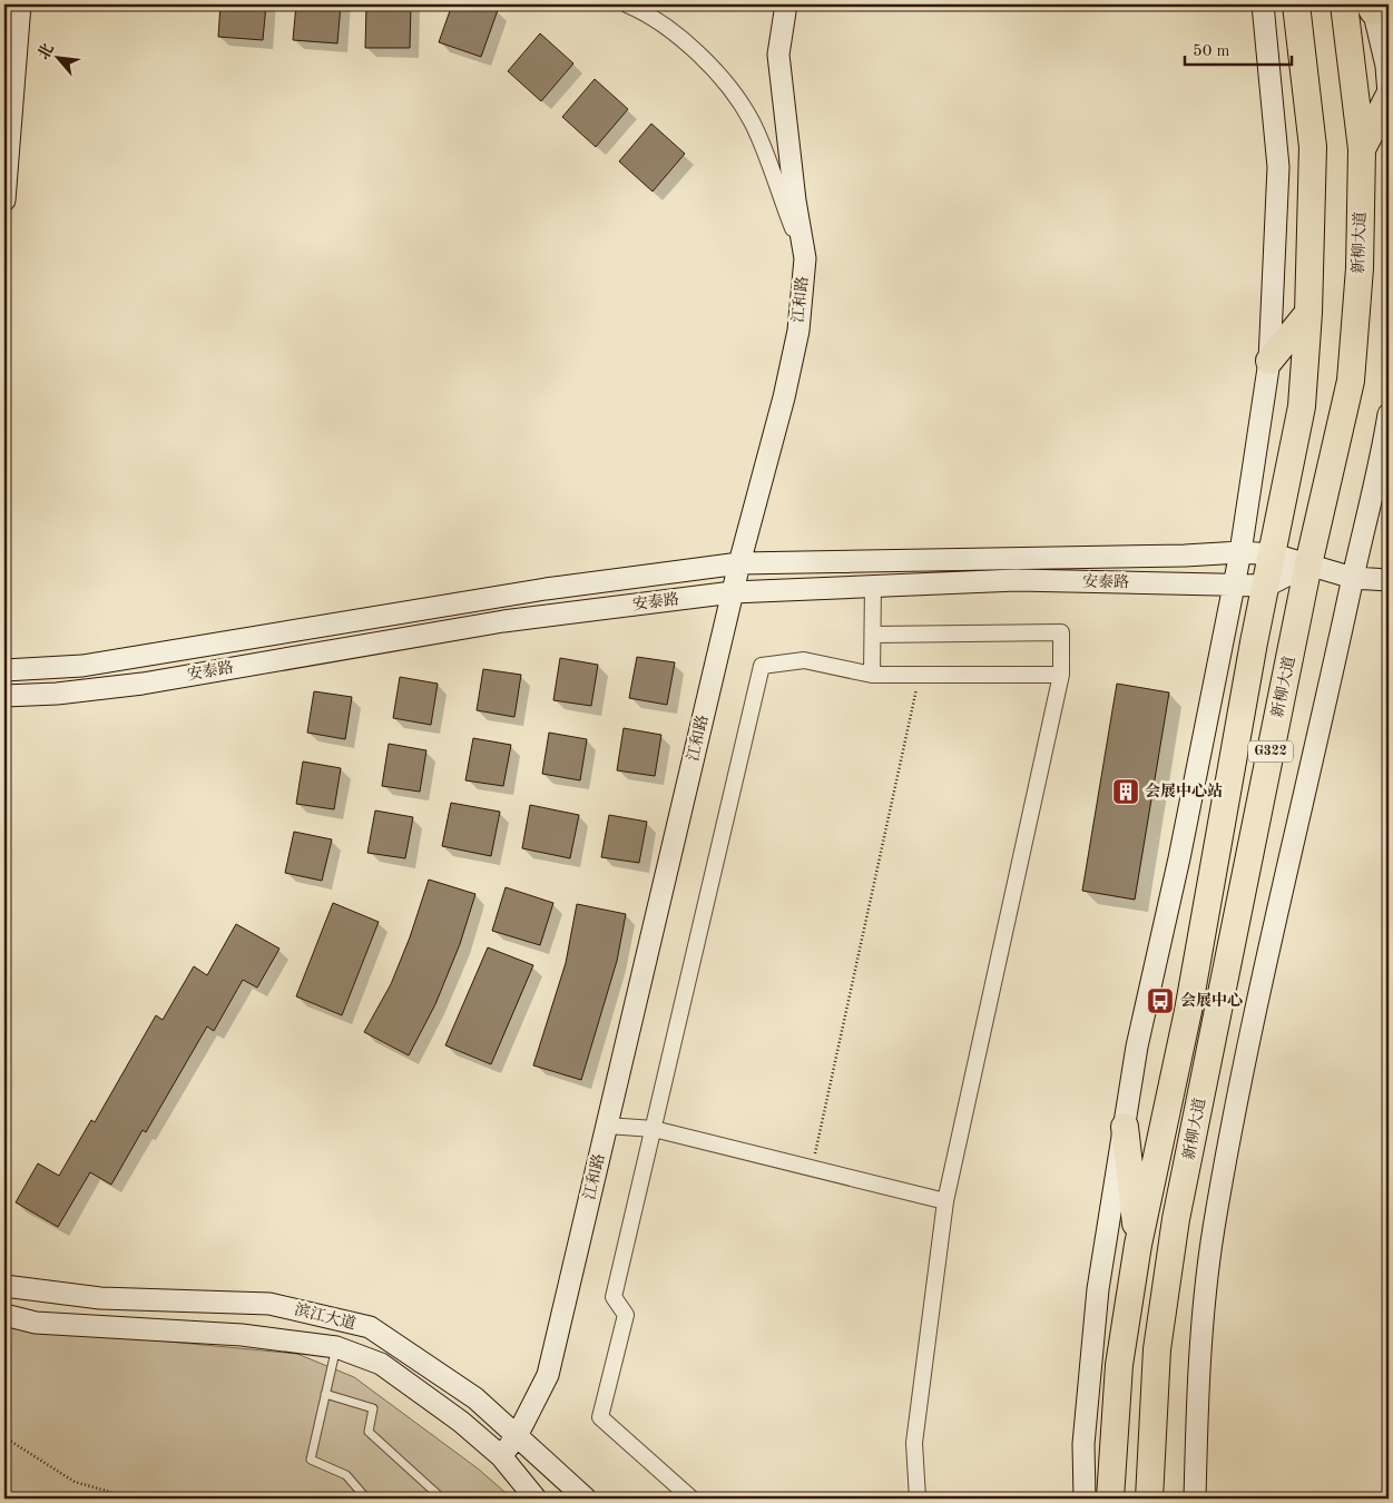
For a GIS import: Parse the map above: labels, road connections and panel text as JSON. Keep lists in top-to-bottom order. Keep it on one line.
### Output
{"streets":{"highway":["新柳大道","G322"],"street":["江和路","安泰路","滨江大道"]},"crossings":[["新柳大道","安泰路"],["江和路","安泰路"],["江和路","滨江大道"]],"places":{"building":["会展中心站"],"bus stop":["会展中心"]},"scale_bar":"50 m","north":"top left"}
